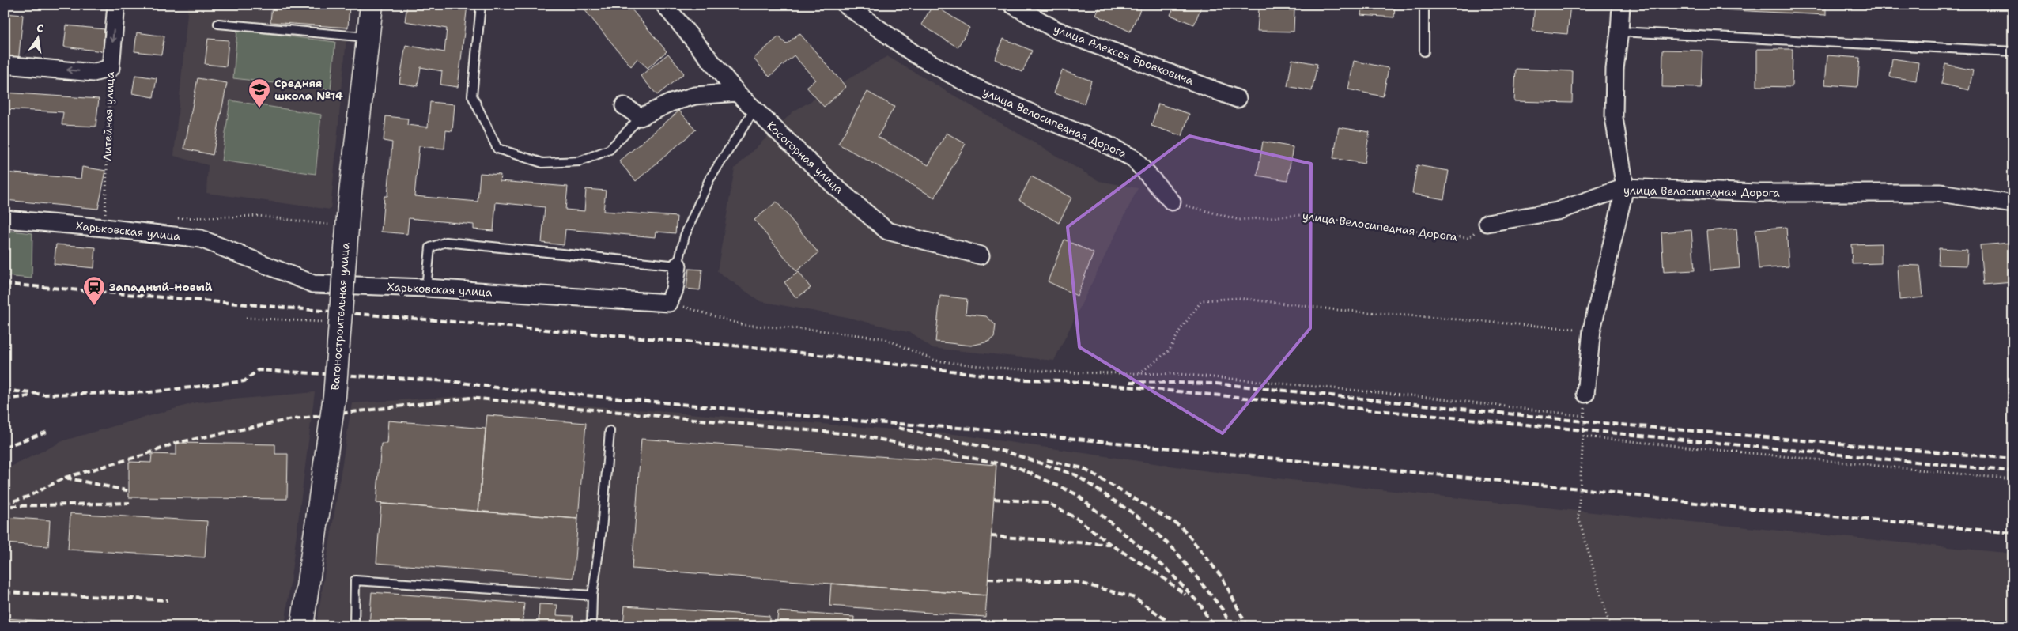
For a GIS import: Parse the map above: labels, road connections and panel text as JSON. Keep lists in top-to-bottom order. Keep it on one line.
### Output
{"streets":{"main road":["Вагоностроительная улица"],"street":["улица Алексея Бровковича","Литейная улица","улица Велосипедная Дорога","Косогорная улица","Харьковская улица"]},"crossings":[["Литейная улица","Харьковская улица"]],"places":{"school or university":["Средняя школа №14"],"station":["Западный-Новый"]},"north":"top"}
